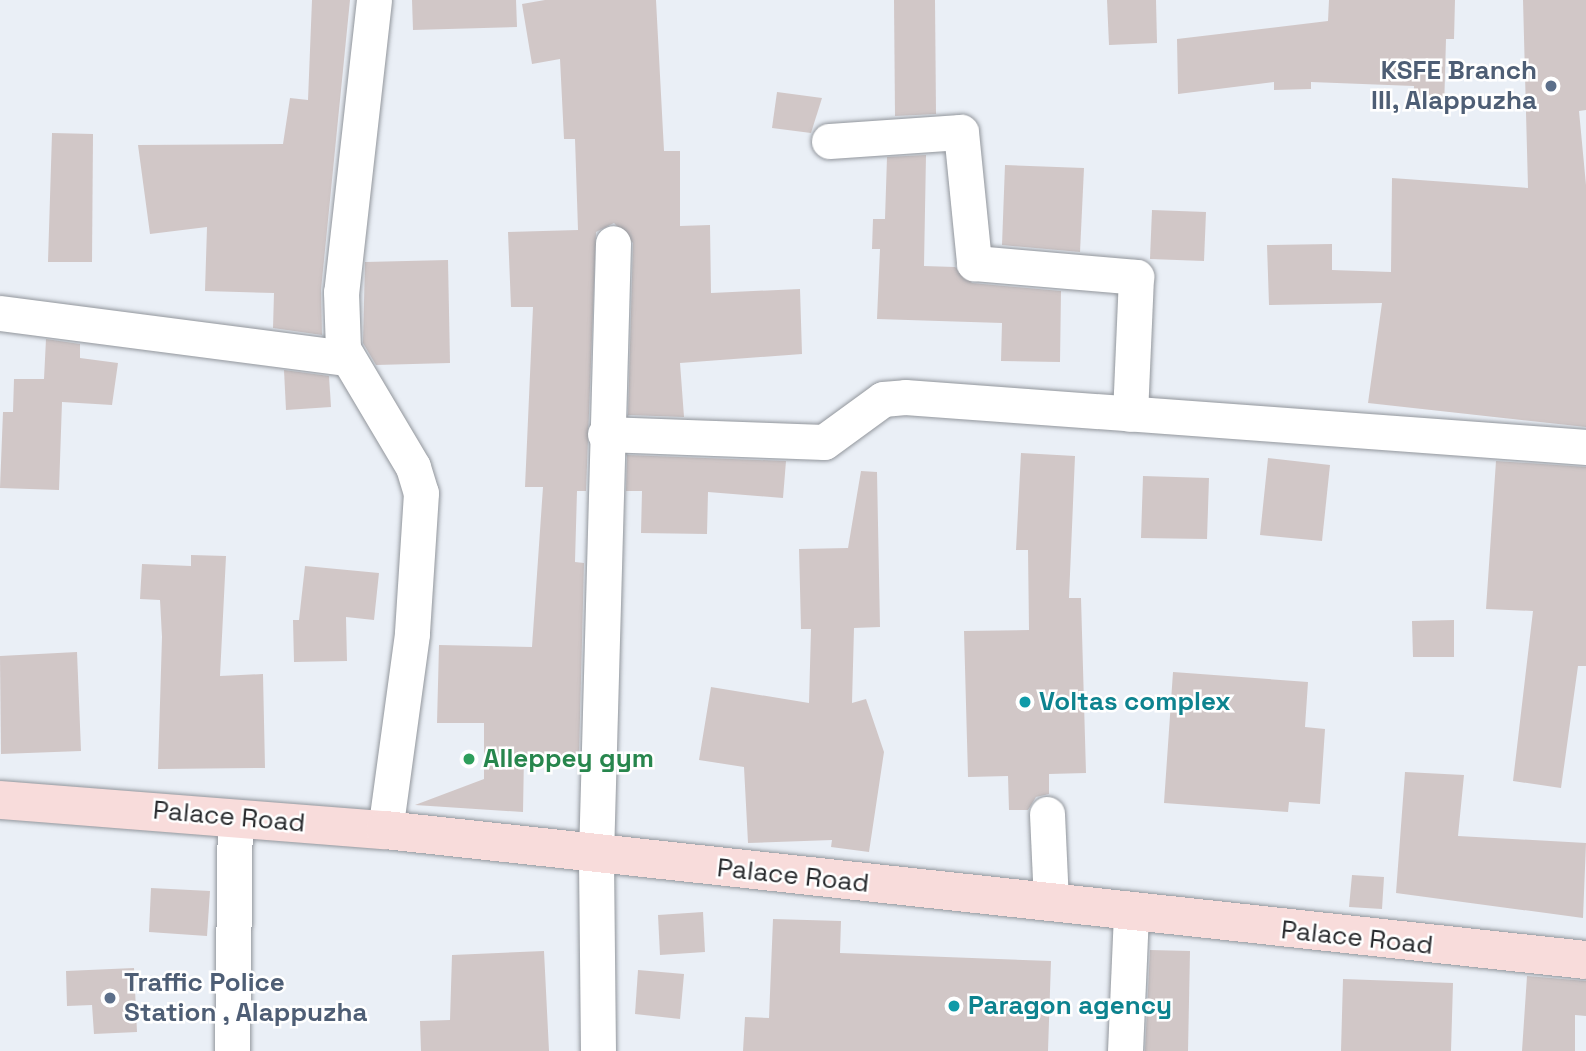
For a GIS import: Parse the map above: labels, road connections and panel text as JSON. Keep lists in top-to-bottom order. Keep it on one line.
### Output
{"streets":{"main road":["Palace Road"]},"places":["KSFE Branch III, Alappuzha","Voltas complex","Alleppey gym","Traffic Police Station , Alappuzha","Paragon agency"]}
